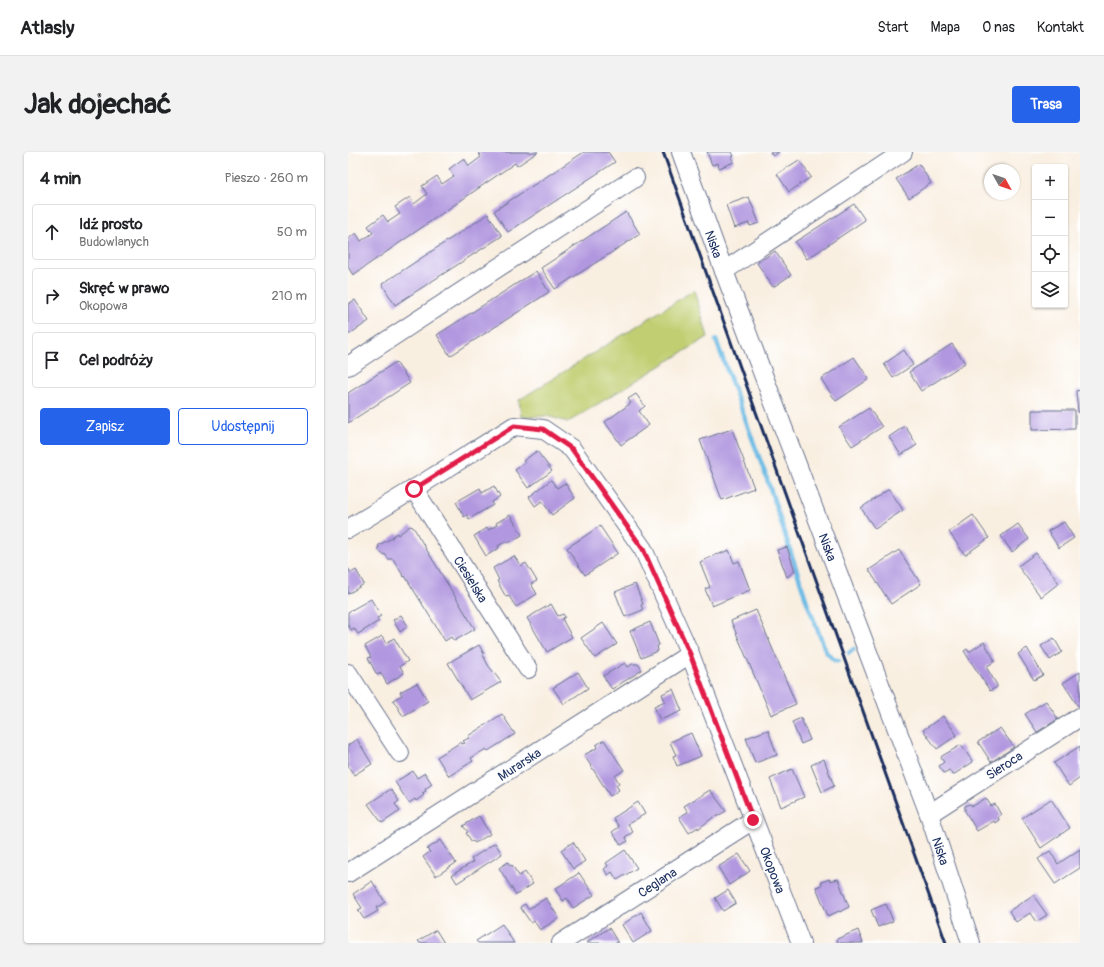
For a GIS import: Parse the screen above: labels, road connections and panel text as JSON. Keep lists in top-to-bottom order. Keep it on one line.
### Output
{"streets":{"street":["Niska","Ciesielska","Murarska","Sieroca","Okopowa","Ceglana"]},"crossings":[["Niska","Sieroca"],["Ciesielska","Okopowa"],["Murarska","Okopowa"],["Okopowa","Ceglana"]],"north":"bottom right","page":{"header":"Atlasly","nav":["Start","Mapa","O nas","Kontakt"],"buttons":["Trasa",["Zapisz","Udostępnij"]],"title":"Jak dojechać","heading":["4 min","Pieszo · 260 m"],"map_buttons":["+","−"],"list":[["Idź prosto","Budowlanych","50 m"],["Skręć w prawo","Okopowa","210 m"],"Cel podróży"]}}
